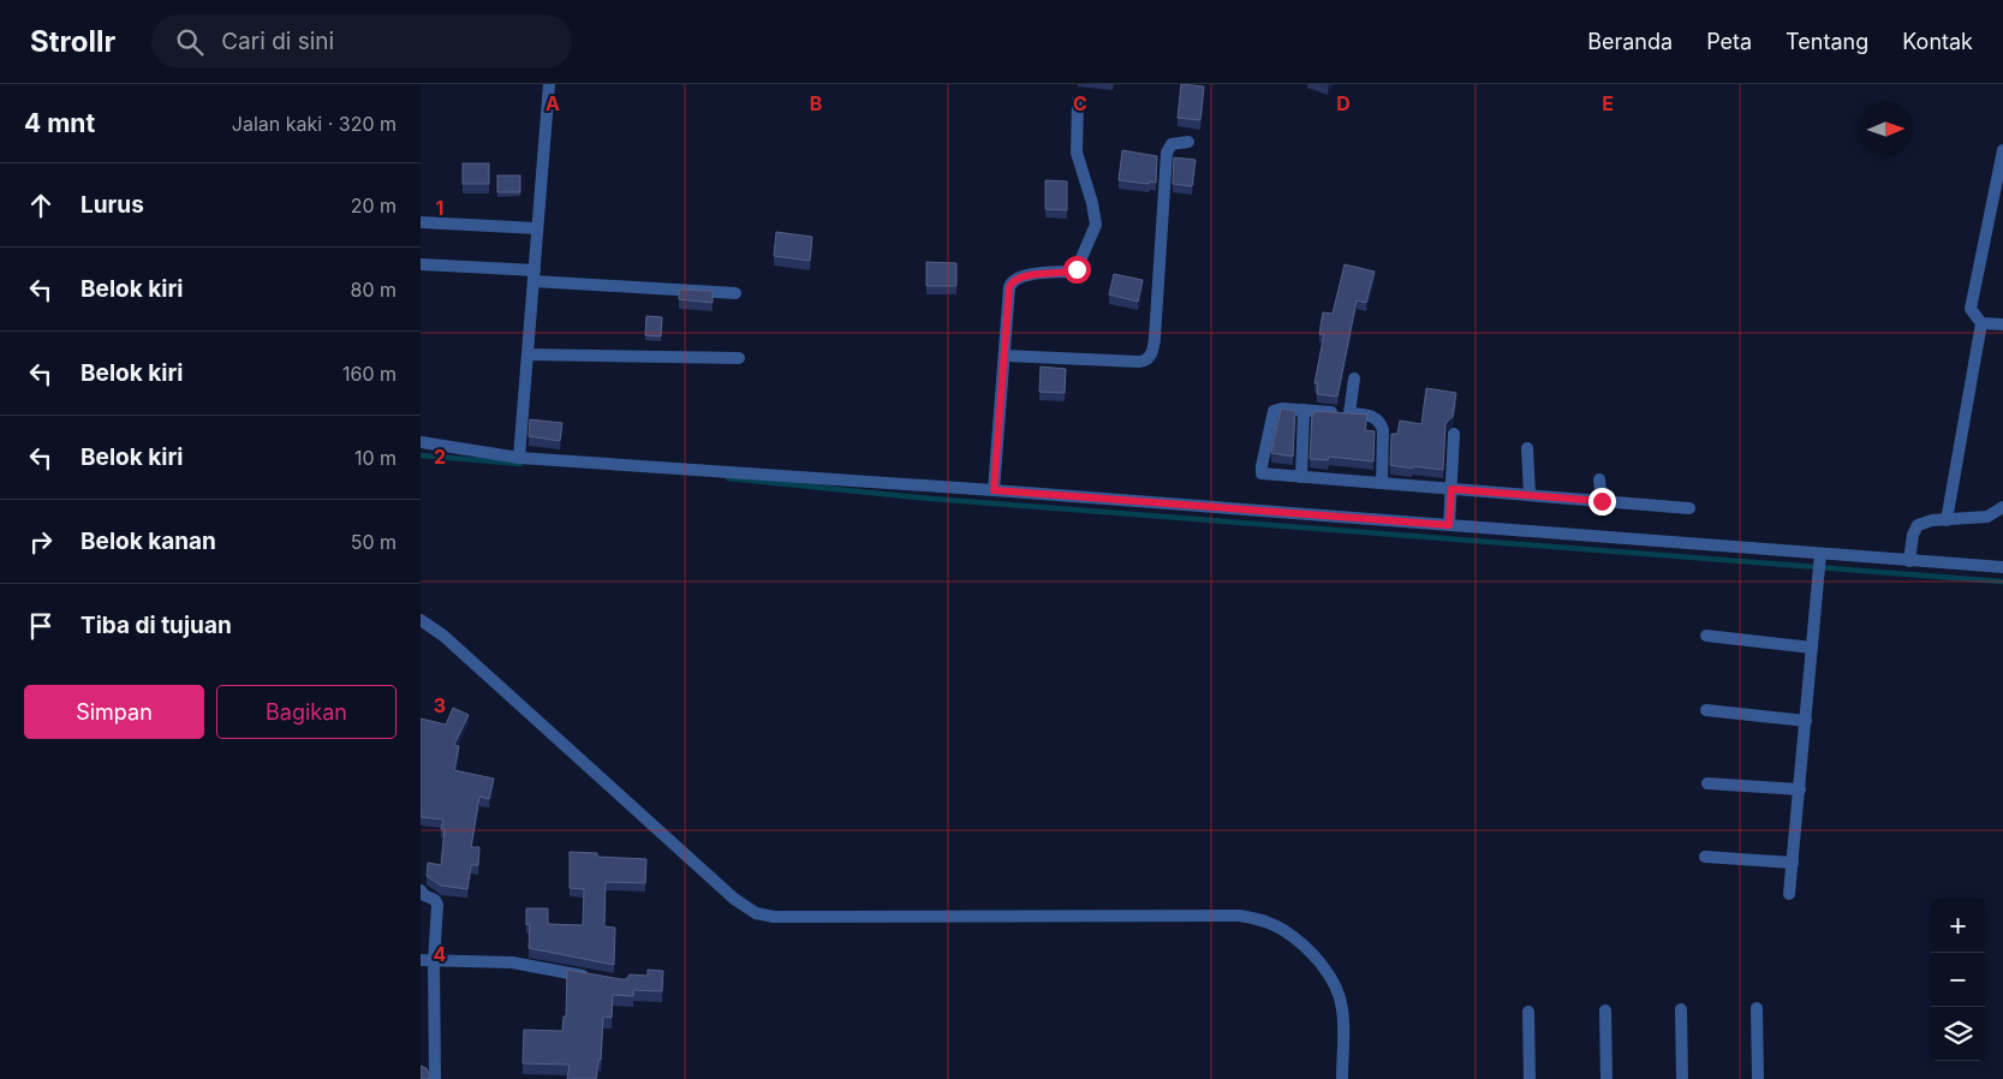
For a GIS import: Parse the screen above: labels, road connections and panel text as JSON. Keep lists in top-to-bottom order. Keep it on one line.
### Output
{"north":"right","page":{"header":"Strollr","search":"Cari di sini","nav":["Beranda","Peta","Tentang","Kontak"],"heading":["4 mnt","Jalan kaki · 320 m"],"list":[["Lurus","20 m"],["Belok kiri","80 m"],["Belok kiri","160 m"],["Belok kiri","10 m"],["Belok kanan","50 m"],"Tiba di tujuan"],"buttons":["Simpan","Bagikan"],"map_buttons":["+","−"]},"grid":{"columns":["A","B","C","D","E"],"rows":["1","2","3","4"]}}
